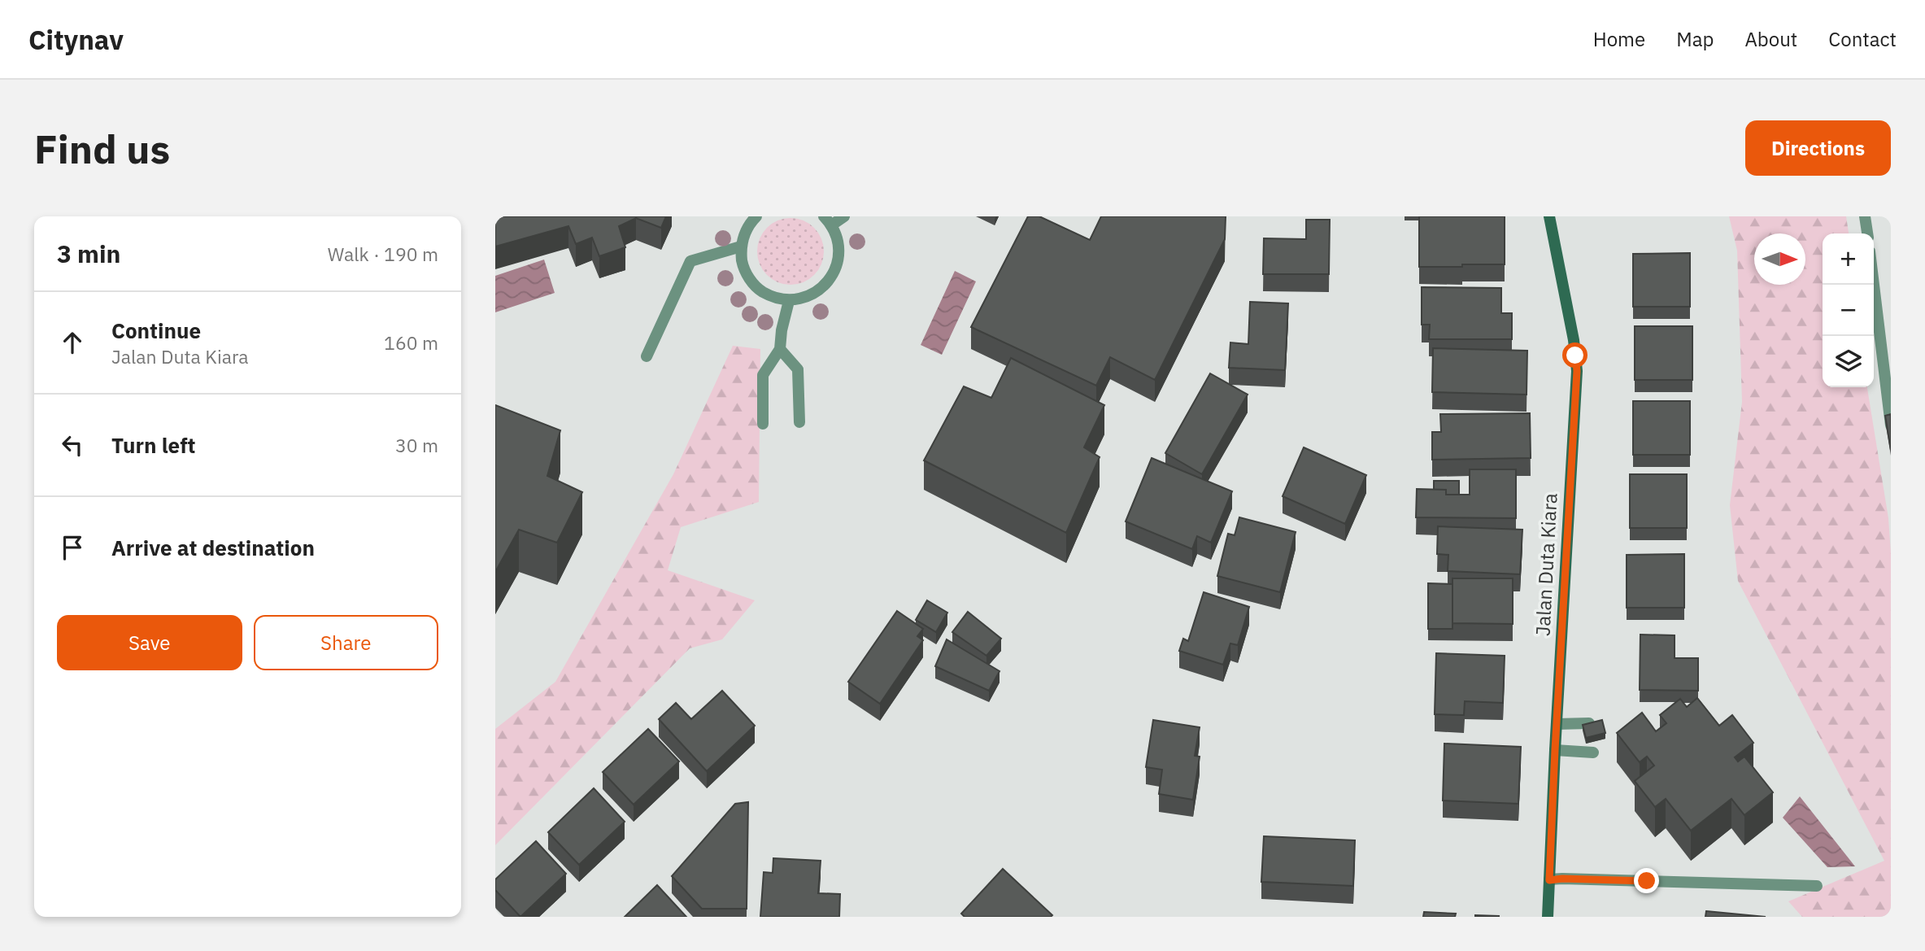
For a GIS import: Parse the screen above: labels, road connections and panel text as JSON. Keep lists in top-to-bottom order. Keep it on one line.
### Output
{"streets":{"main road":["Jalan Duta Kiara"]},"north":"right","page":{"header":"Citynav","nav":["Home","Map","About","Contact"],"buttons":["Directions",["Save","Share"]],"title":"Find us","heading":["3 min","Walk · 190 m"],"map_buttons":["+","−"],"list":[["Continue","Jalan Duta Kiara","160 m"],["Turn left","30 m"],"Arrive at destination"]}}
